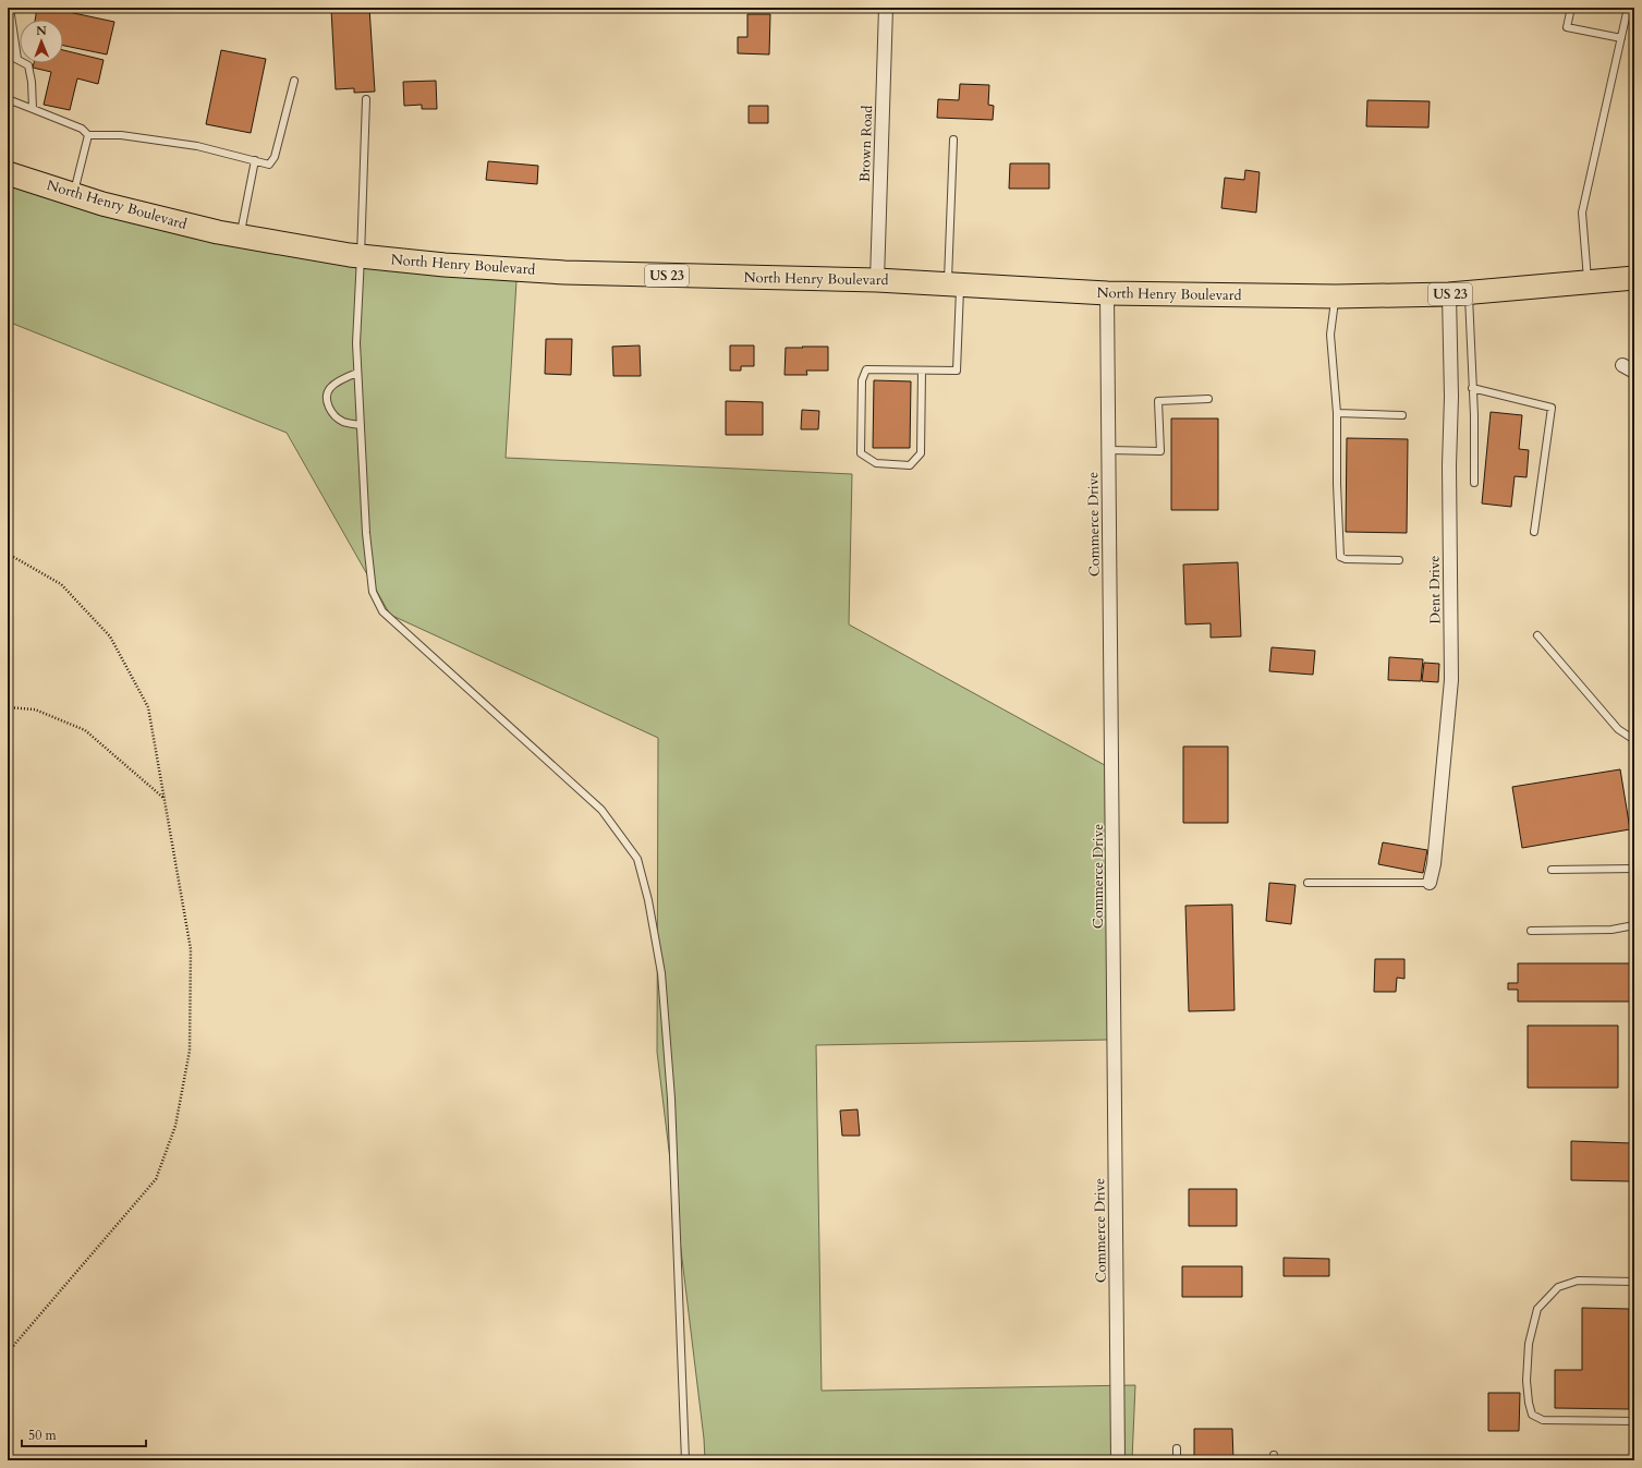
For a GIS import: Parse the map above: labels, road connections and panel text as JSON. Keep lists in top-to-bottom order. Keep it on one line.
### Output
{"streets":{"highway":["North Henry Boulevard","US 23"],"street":["Brown Road","Commerce Drive","Dent Drive"]},"crossings":[["Brown Road","North Henry Boulevard"],["North Henry Boulevard","Commerce Drive"],["North Henry Boulevard","Dent Drive"]],"scale_bar":"50 m","north":"top"}
